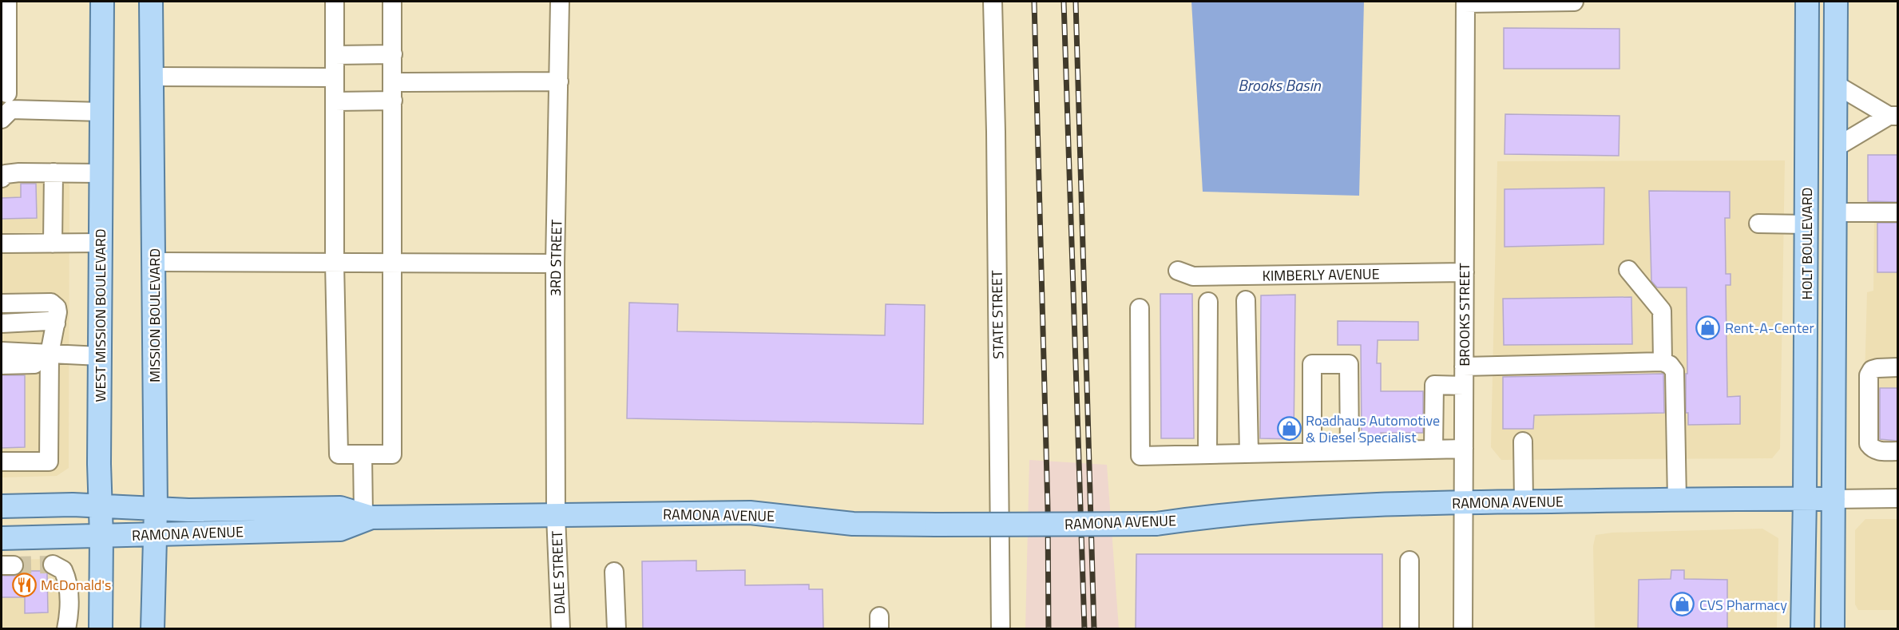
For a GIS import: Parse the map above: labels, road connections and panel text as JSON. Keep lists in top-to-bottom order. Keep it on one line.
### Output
{"streets":{"main road":["HOLT BOULEVARD","WEST MISSION BOULEVARD","MISSION BOULEVARD","RAMONA AVENUE"],"street":["3RD STREET","KIMBERLY AVENUE","STATE STREET","BROOKS STREET","DALE STREET"]},"crossings":[["HOLT BOULEVARD","RAMONA AVENUE"],["3RD STREET","RAMONA AVENUE"],["3RD STREET","DALE STREET"],["KIMBERLY AVENUE","BROOKS STREET"],["BROOKS STREET","RAMONA AVENUE"],["WEST MISSION BOULEVARD","RAMONA AVENUE"],["MISSION BOULEVARD","RAMONA AVENUE"],["RAMONA AVENUE","DALE STREET"]],"water":["Brooks Basin"],"places":{"shop":["Rent-A-Center","Roadhaus Automotive & Diesel Specialist","CVS Pharmacy"],"restaurant":["McDonald's"]}}
